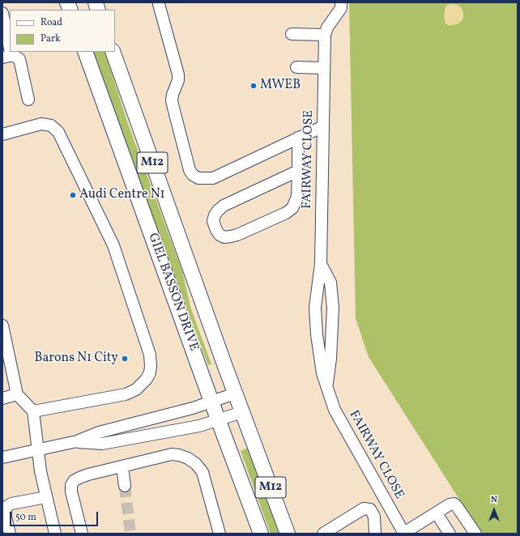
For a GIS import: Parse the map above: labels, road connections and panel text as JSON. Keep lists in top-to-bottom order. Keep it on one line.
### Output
{"streets":{"main road":["M12","GIEL BASSON DRIVE"],"street":["FAIRWAY CLOSE"]},"places":["MWEB","Audi Centre N1","Barons N1 City"],"legend":["Road","Park"],"scale_bar":"50 m","north":"top"}
